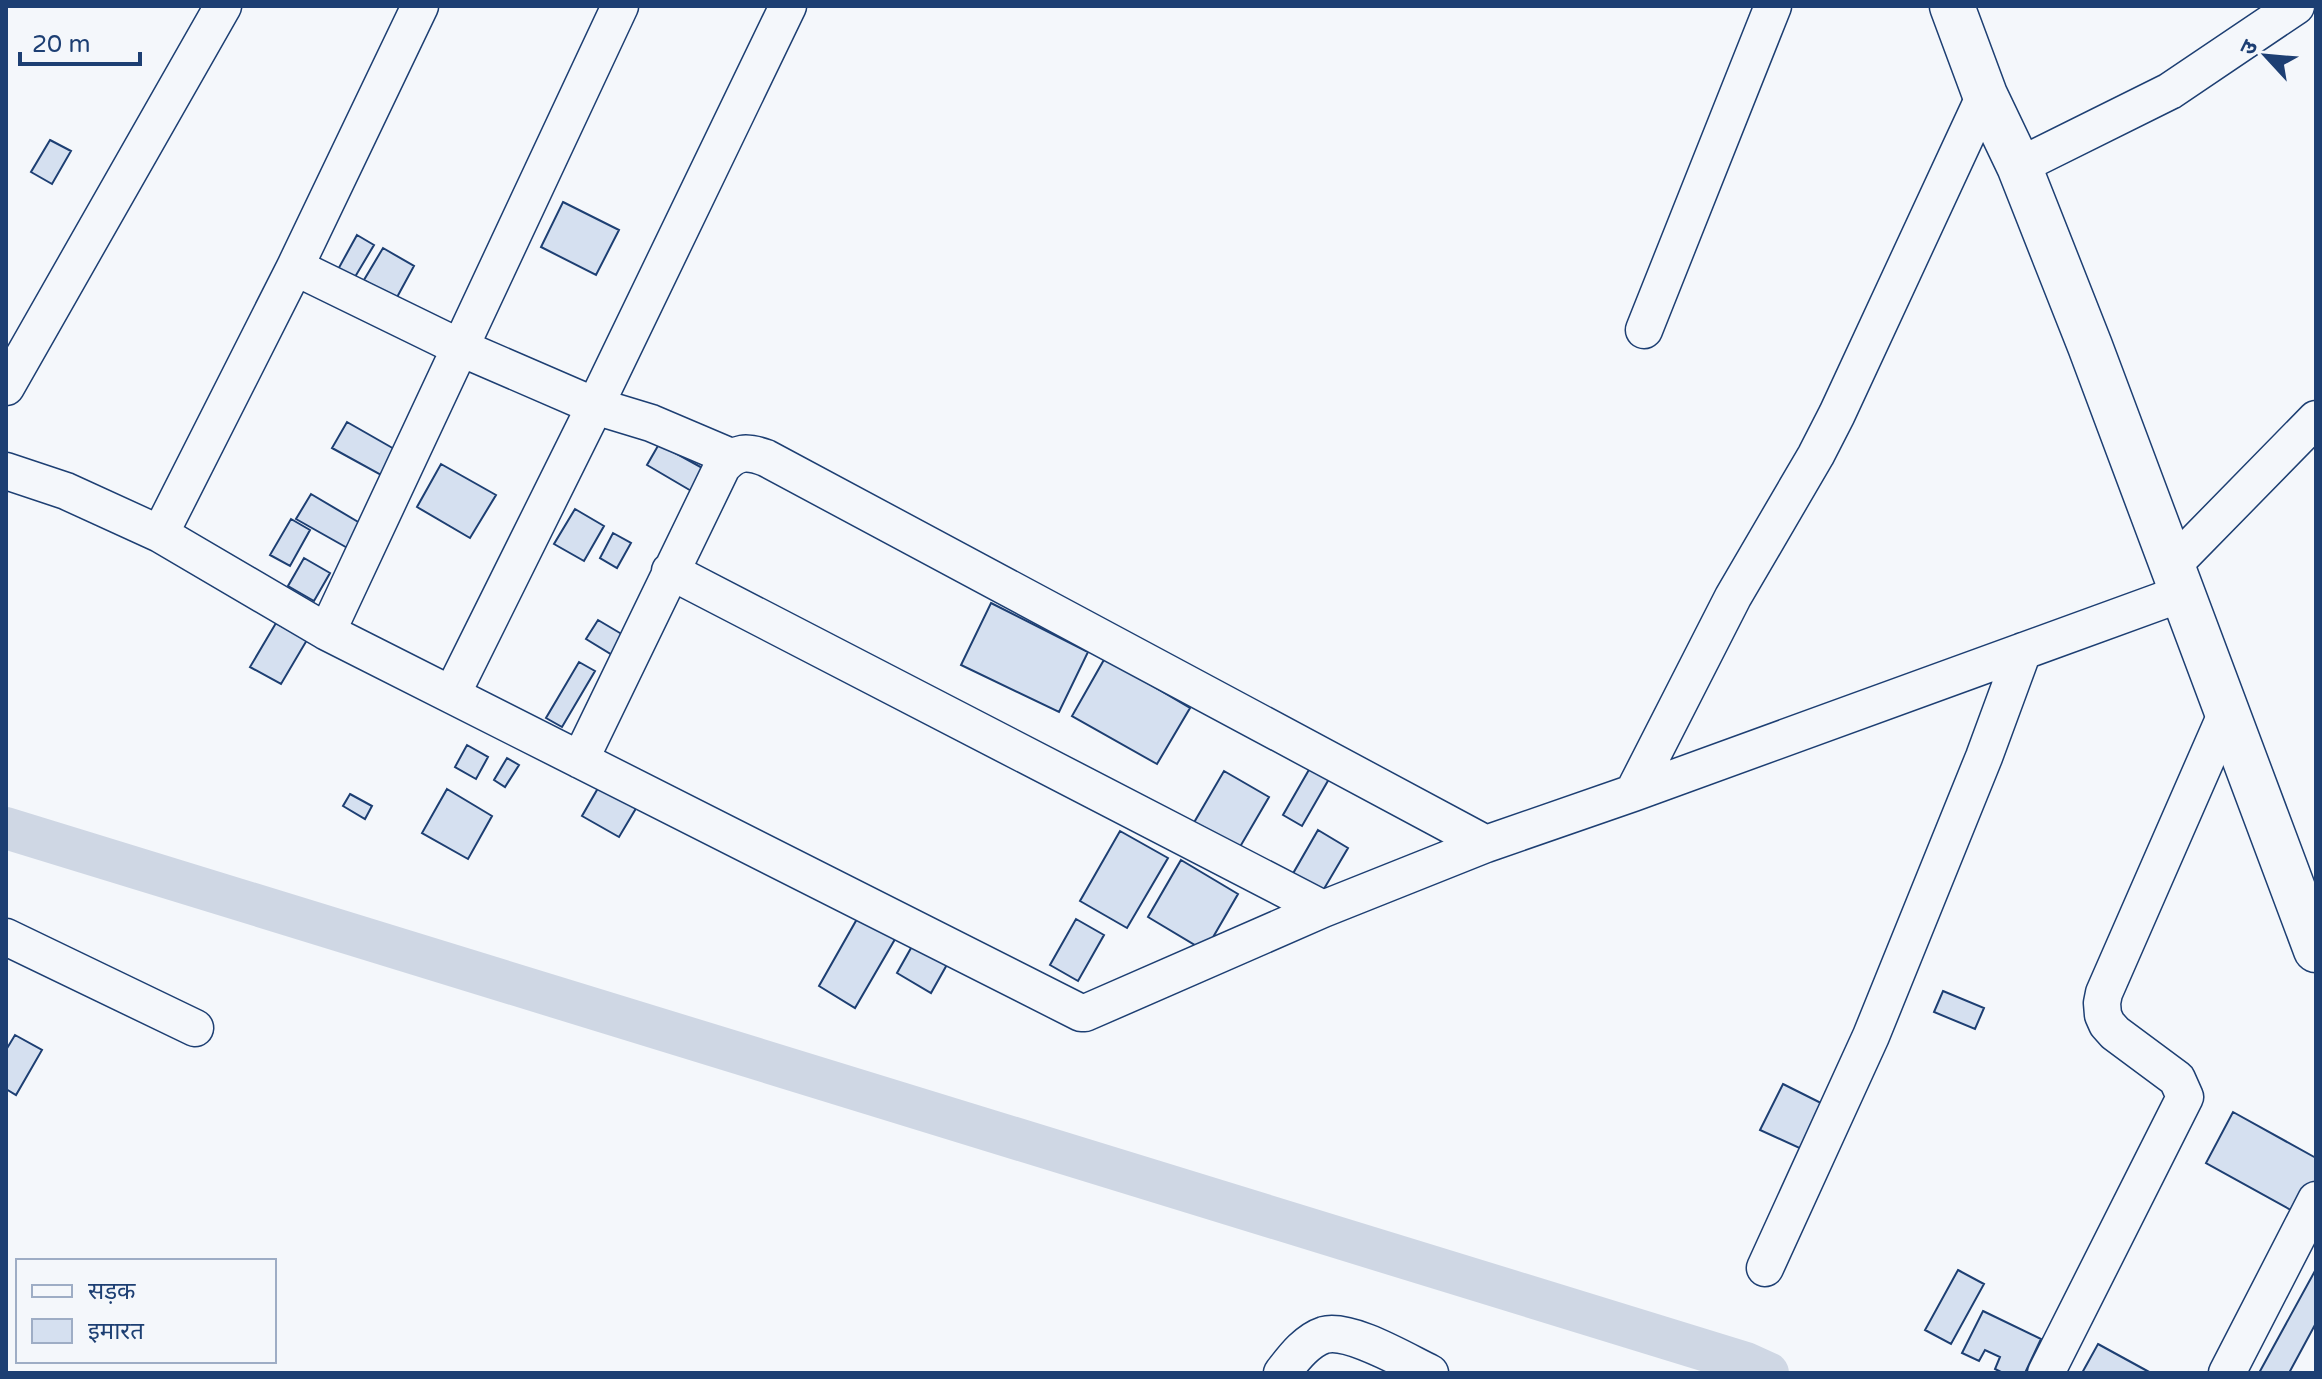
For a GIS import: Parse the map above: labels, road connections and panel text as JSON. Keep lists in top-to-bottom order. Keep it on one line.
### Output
{"legend":["सड़क","इमारत"],"scale_bar":"20 m","north":"top left"}
